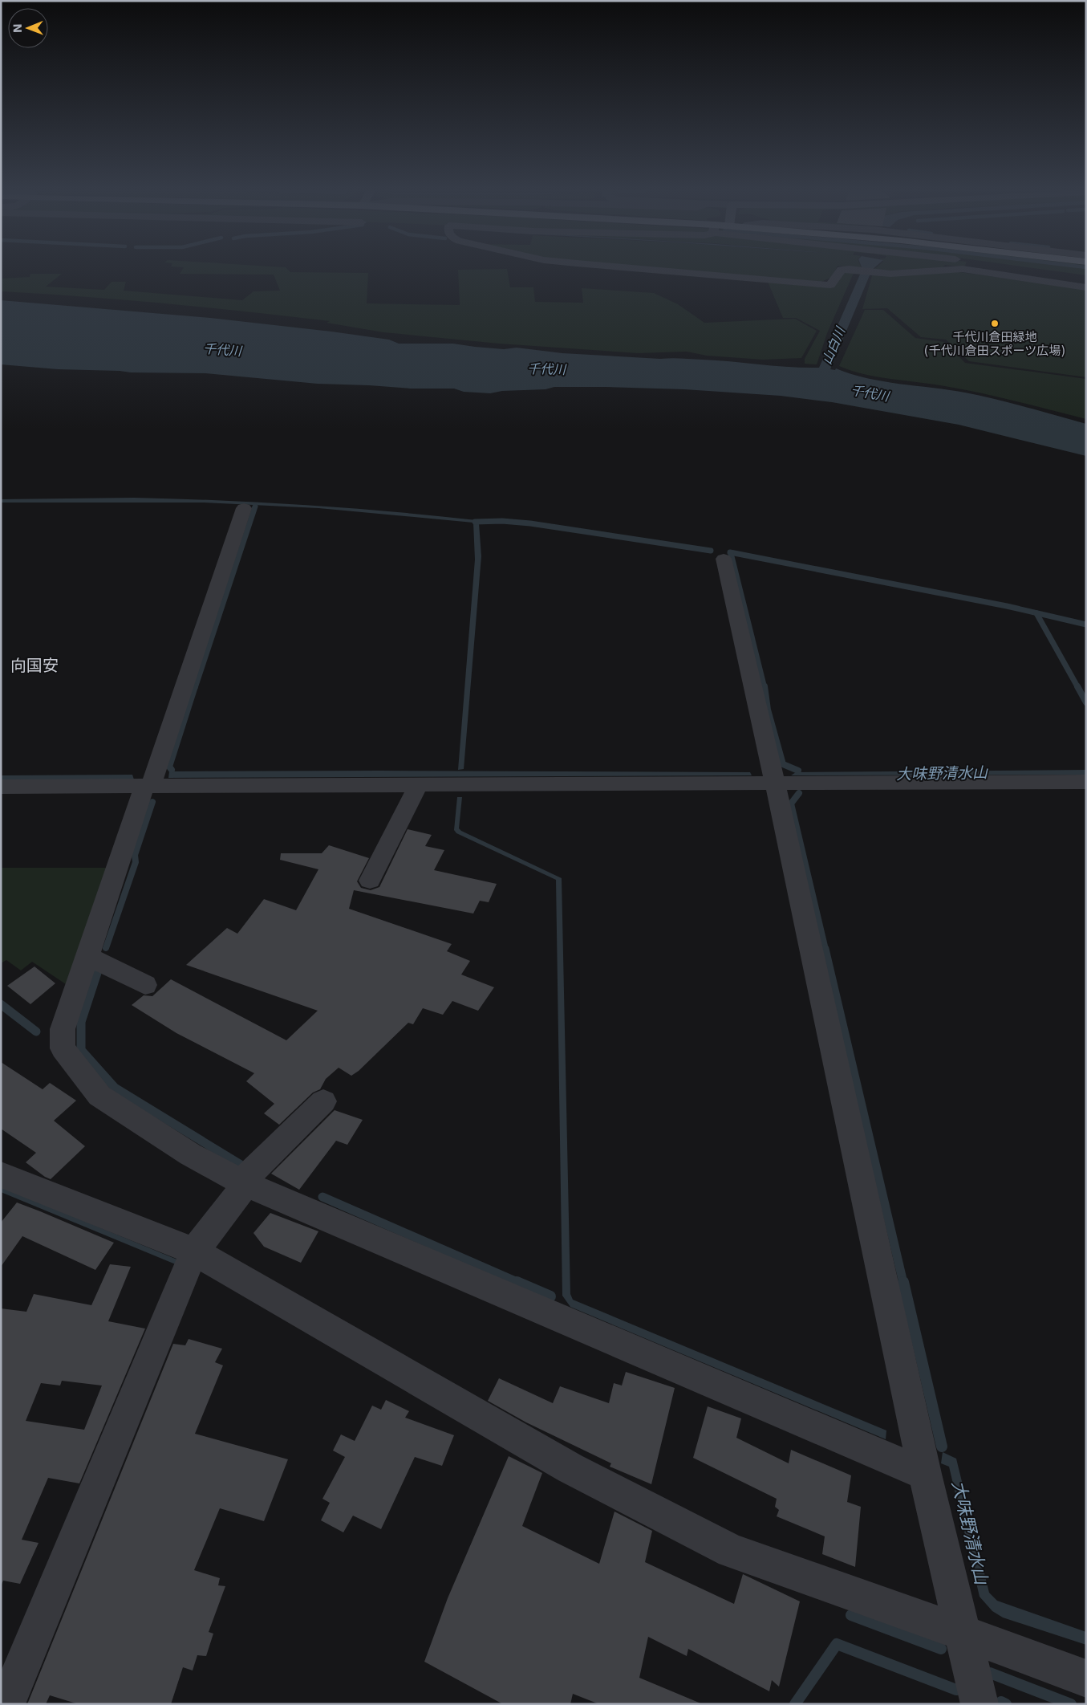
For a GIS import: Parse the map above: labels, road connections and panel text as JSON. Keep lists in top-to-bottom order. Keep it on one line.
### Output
{"districts":["向国安"],"water":["山白川","千代川","大味野清水山"],"places":["千代川倉田緑地 (千代川倉田スポーツ広場)"],"north":"left"}
